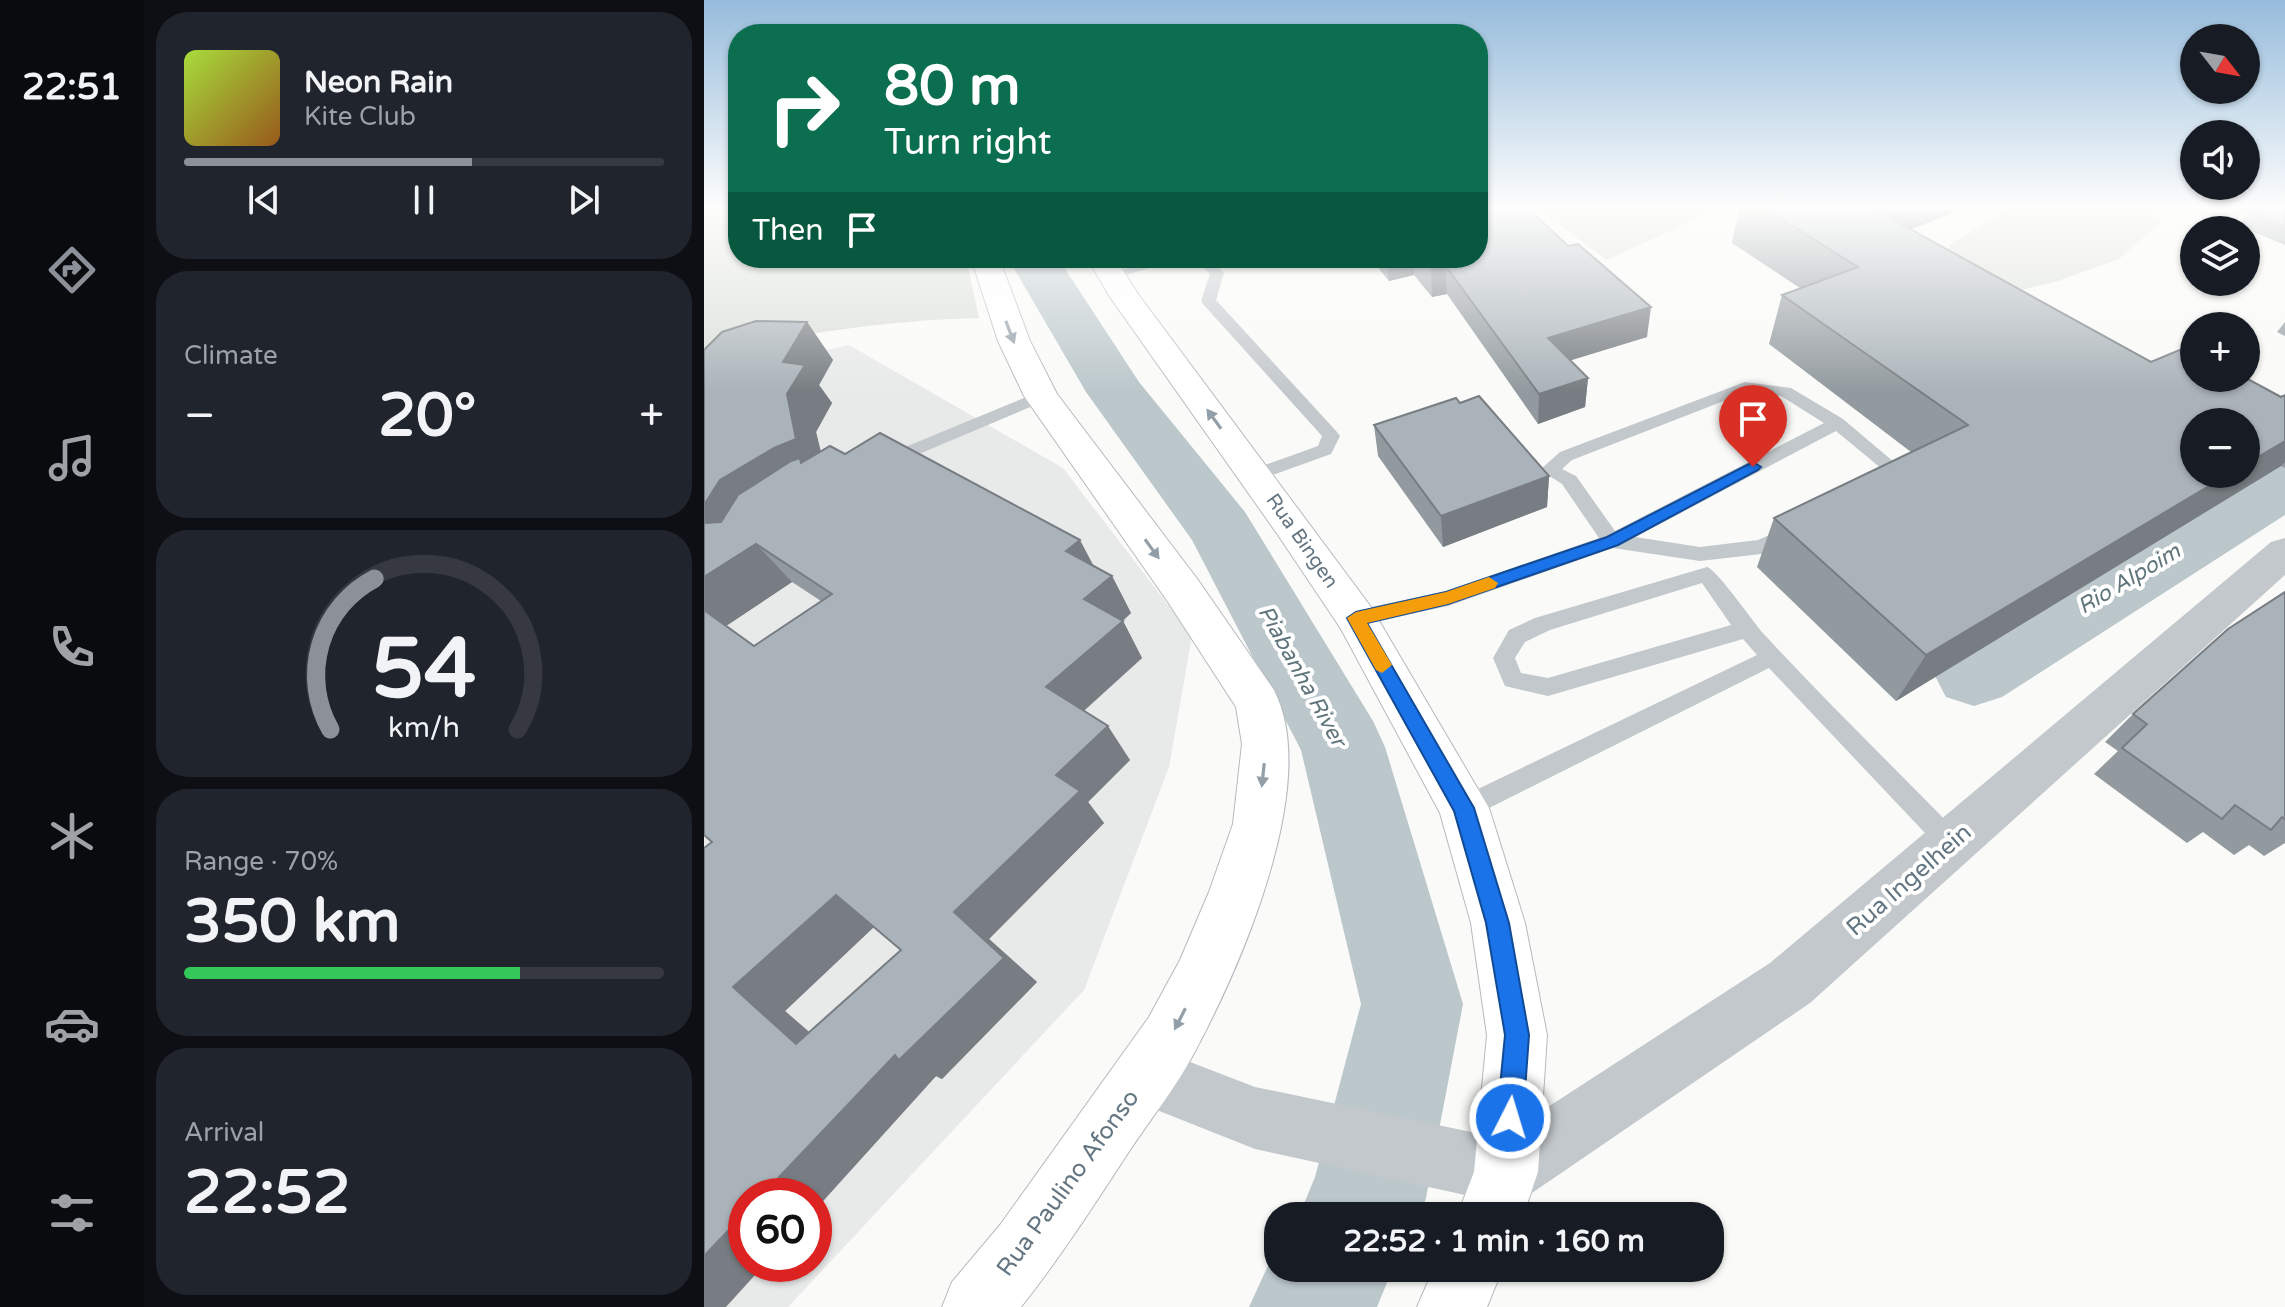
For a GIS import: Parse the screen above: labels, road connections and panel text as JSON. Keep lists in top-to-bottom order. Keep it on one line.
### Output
{"streets":{"main road":["Rua Bingen","Rua Paulino Afonso"],"street":["Rua Ingelhein"]},"crossings":[["Rua Bingen","Rua Ingelhein"],["Rua Bingen","Rua Paulino Afonso"],["Rua Ingelhein","Rua Paulino Afonso"]],"water":["Rio Alpoim","Piabanha River"],"north":"bottom right","page":{"tabs":"22:51","map_buttons":["+","−"],"turn":["80 m","Turn right"],"song":["Neon Rain","Kite Club"],"then":"Then","tile":["Climate",["Range · 70%","350 km"],["Arrival","22:52"]],"heat":["−","20°","+"],"limit":"60","trip":"22:52 · 1 min · 160 m","gauge":["54","km/h"]}}
